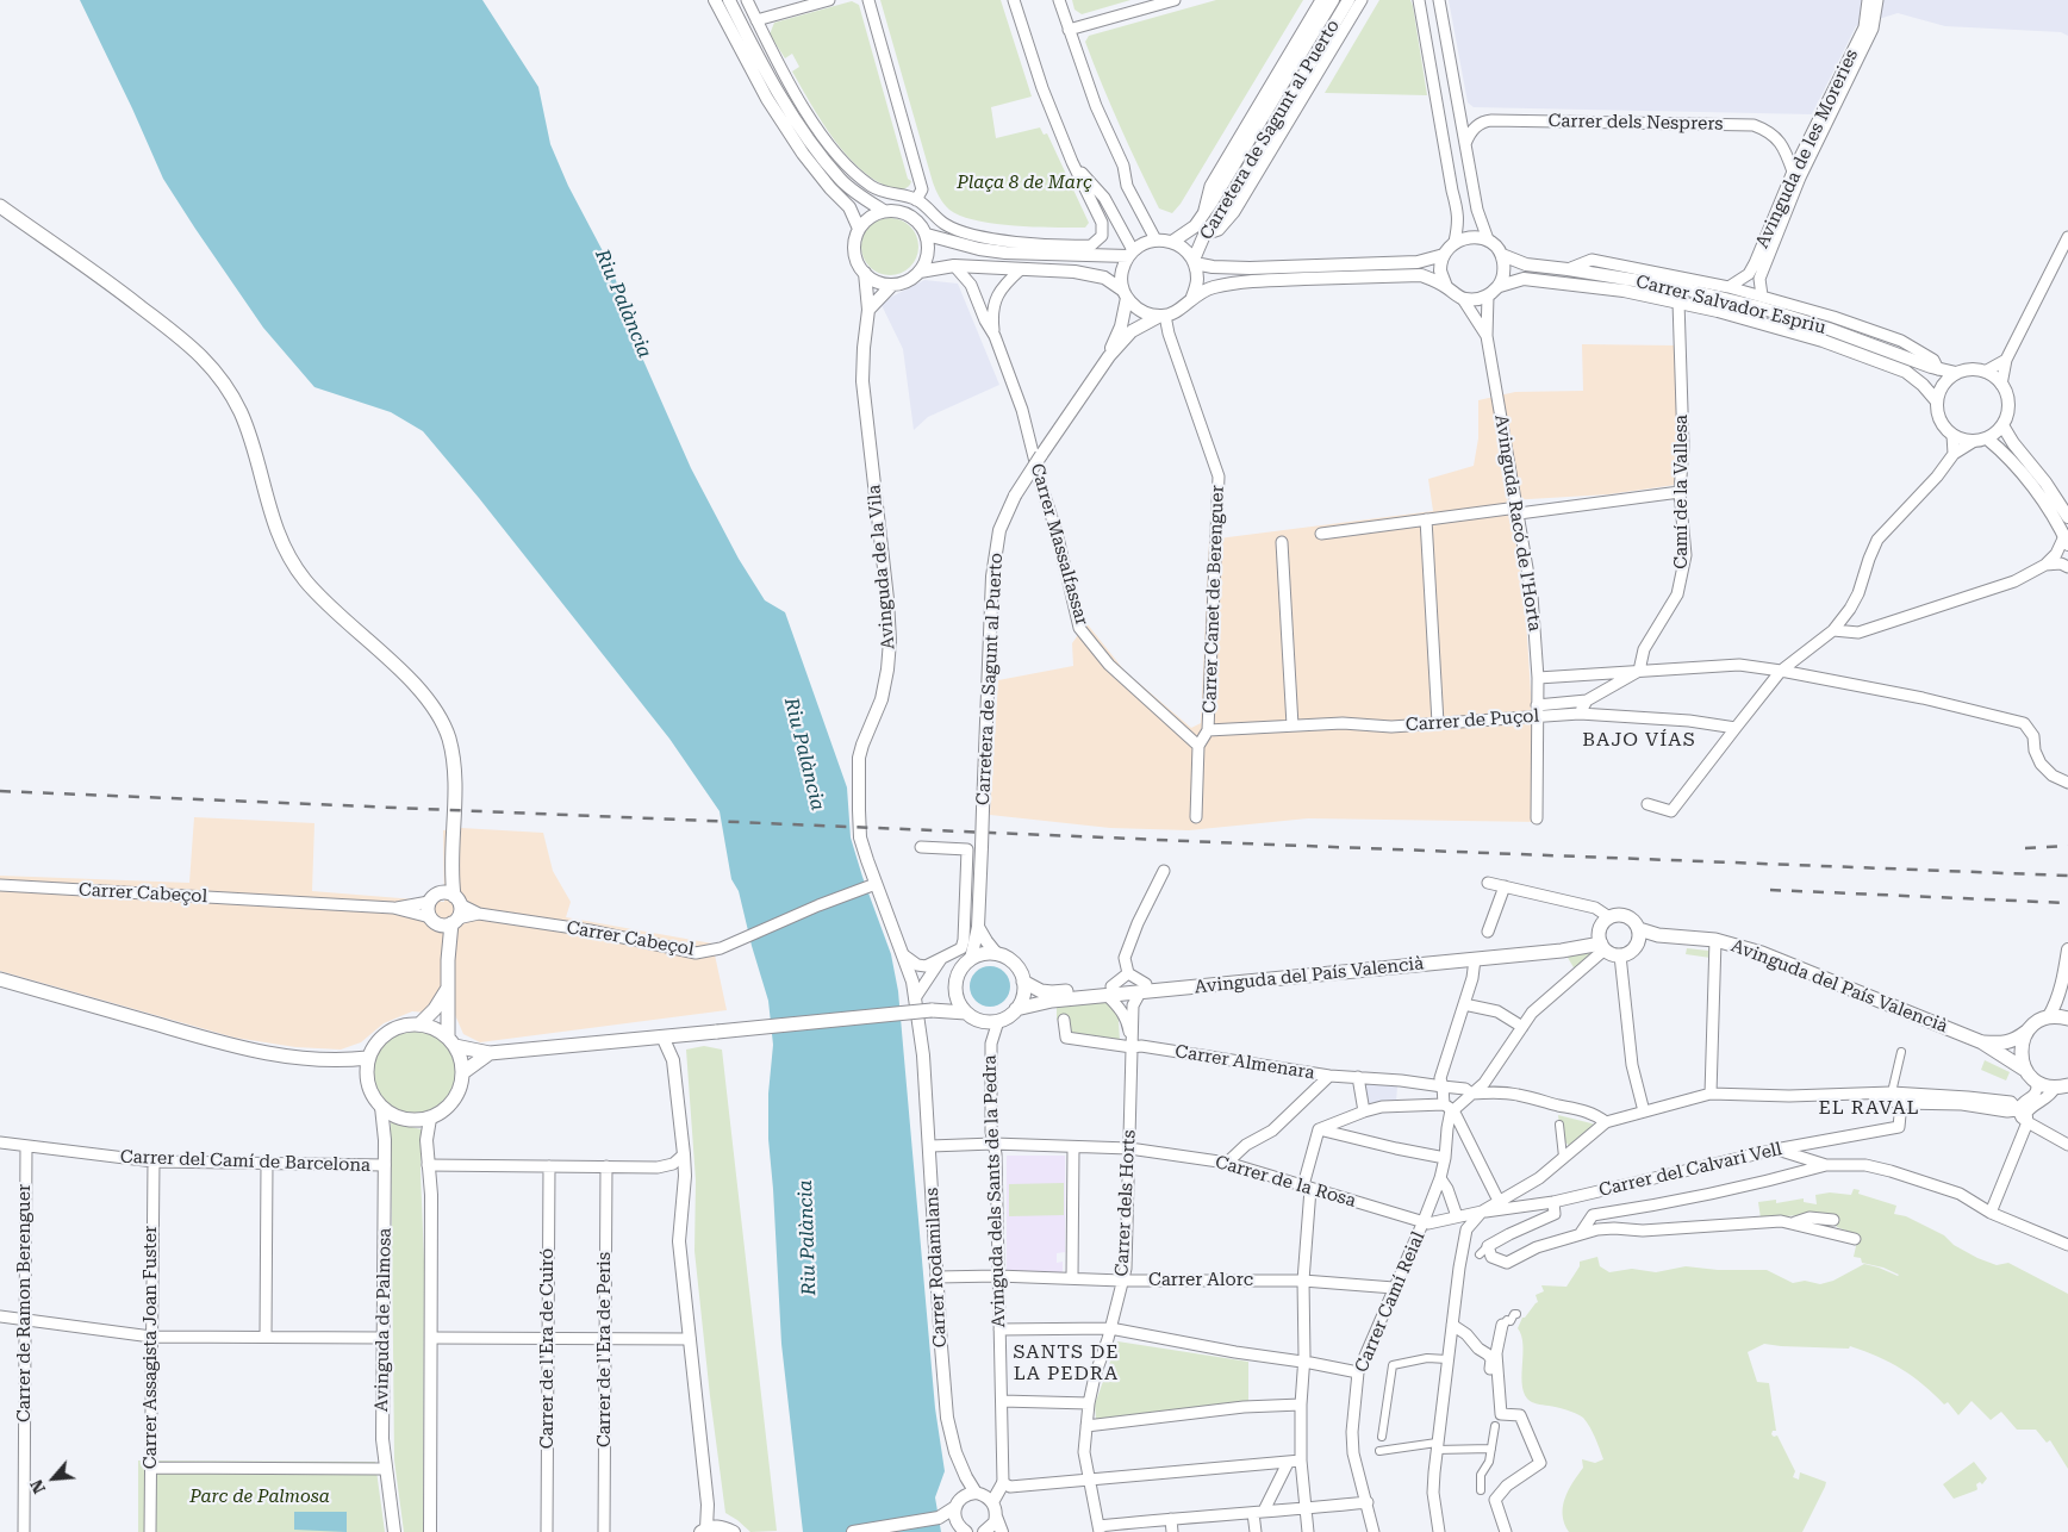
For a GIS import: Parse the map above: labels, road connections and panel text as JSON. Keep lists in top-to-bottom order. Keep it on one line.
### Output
{"streets":{"main road":["Avinguda del País Valencià"],"street":["Carrer dels Nesprers","Carretera de Sagunt al Puerto","Avinguda de les Moreries","Carrer Salvador Espriu","Camí de la Vallesa","Avinguda Racó de l'Horta","Carrer Massalfassar","Avinguda de la Vila","Carrer Canet de Berenguer","Carrer de Puçol","Carrer Cabeçol","Carrer Almenara","Carrer del Camí de Barcelona","Carrer del Calvari Vell","Carrer de la Rosa","Avinguda dels Sants de la Pedra","Carrer dels Horts","Carrer Rodamilans","Carrer Alorc","Carrer Camí Reial","Carrer de Ramon Berenguer","Avinguda de Palmosa","Carrer Assagista Joan Fuster","Carrer de l'Era de Cuiró","Carrer de l'Era de Peris"]},"crossings":[["Carrer dels Nesprers","Avinguda de les Moreries"],["Carretera de Sagunt al Puerto","Carrer Canet de Berenguer"],["Carretera de Sagunt al Puerto","Avinguda del País Valencià"],["Carretera de Sagunt al Puerto","Avinguda dels Sants de la Pedra"],["Carrer Salvador Espriu","Camí de la Vallesa"],["Carrer Salvador Espriu","Avinguda Racó de l'Horta"],["Avinguda Racó de l'Horta","Carrer de Puçol"],["Carrer Massalfassar","Carrer Canet de Berenguer"],["Avinguda de la Vila","Carrer Cabeçol"],["Avinguda de la Vila","Carrer Rodamilans"],["Carrer Canet de Berenguer","Carrer de Puçol"],["Avinguda del País Valencià","Avinguda dels Sants de la Pedra"],["Avinguda del País Valencià","Carrer dels Horts"],["Carrer Almenara","Carrer dels Horts"],["Carrer del Camí de Barcelona","Carrer de Ramon Berenguer"],["Carrer del Camí de Barcelona","Avinguda de Palmosa"],["Carrer del Camí de Barcelona","Carrer Assagista Joan Fuster"],["Carrer de la Rosa","Avinguda dels Sants de la Pedra"],["Carrer de la Rosa","Carrer dels Horts"],["Carrer de la Rosa","Carrer Rodamilans"],["Carrer de la Rosa","Carrer Camí Reial"],["Avinguda dels Sants de la Pedra","Carrer Alorc"],["Carrer dels Horts","Carrer Alorc"],["Carrer Rodamilans","Carrer Alorc"],["Carrer Alorc","Carrer Camí Reial"]],"districts":["BAJO VÍAS","EL RAVAL","SANTS DE LA PEDRA"],"water":["Riu Palància"],"parks":["Plaça 8 de Març","Parc de Palmosa"],"north":"bottom left"}
